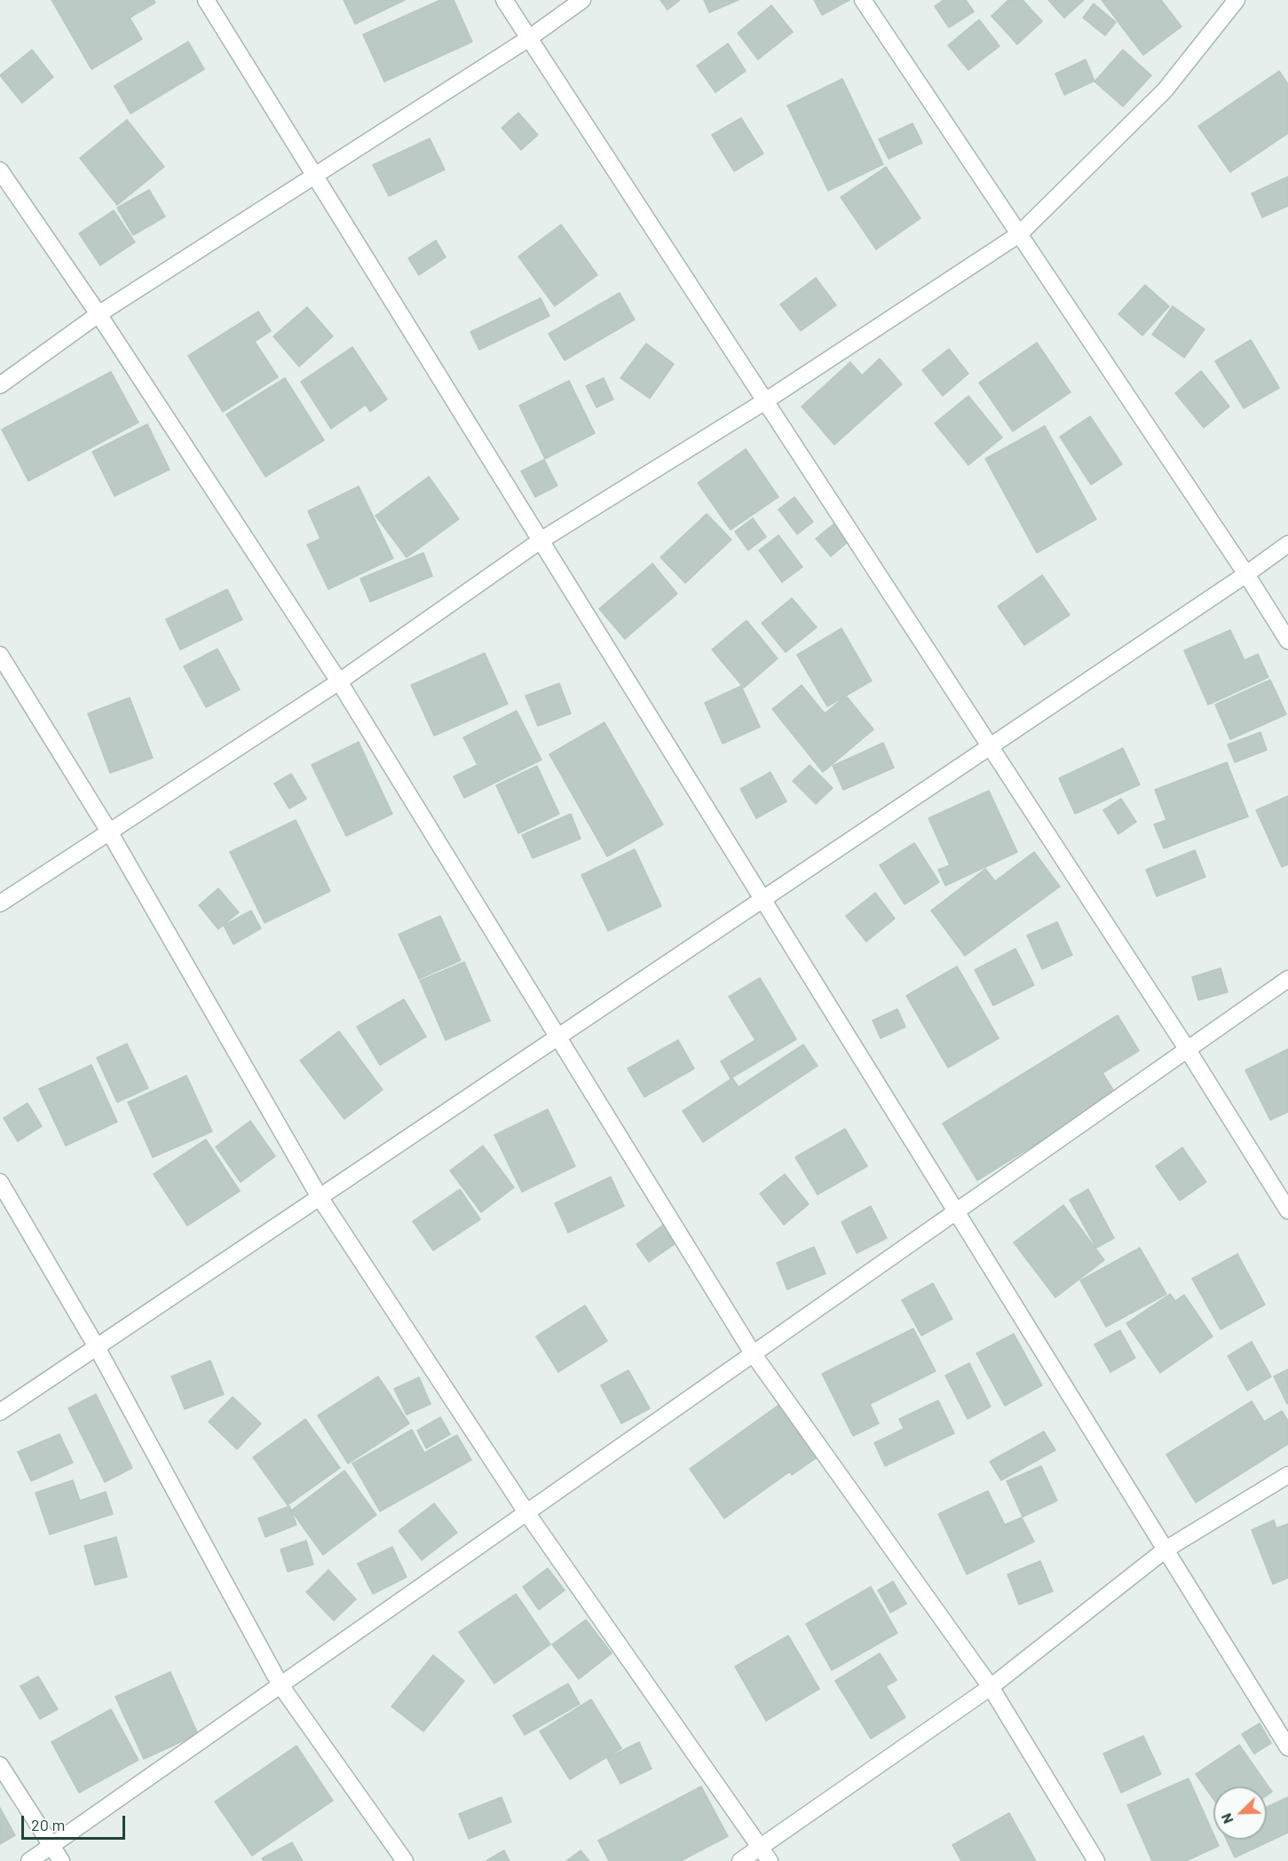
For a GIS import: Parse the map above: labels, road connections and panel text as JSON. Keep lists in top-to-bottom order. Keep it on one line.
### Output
{"scale_bar":"20 m","north":"bottom left"}
